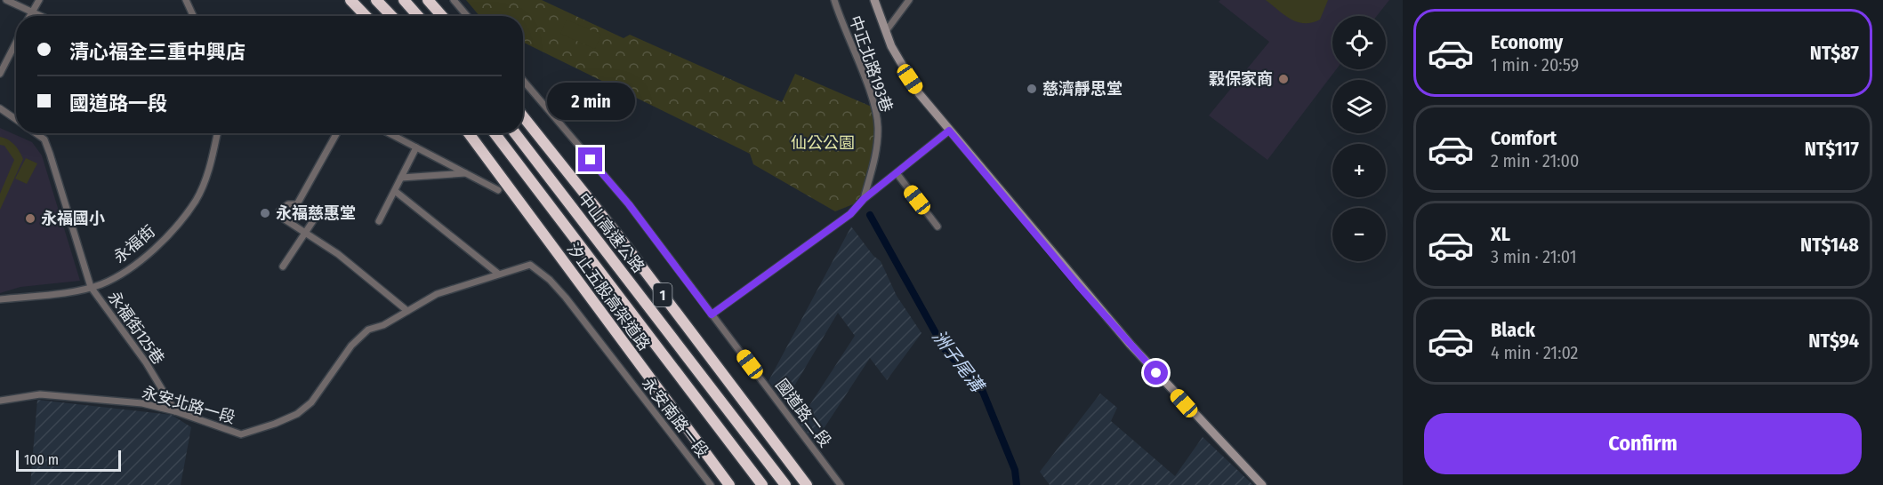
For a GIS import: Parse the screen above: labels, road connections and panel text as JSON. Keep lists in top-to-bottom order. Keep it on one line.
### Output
{"streets":{"highway":["中山高速公路","1","汐止五股高架道路"],"street":["中正北路193巷","永福街","永福街125巷","永安北路一段","國道路二段","永安南路一段"]},"crossings":[["永福街","永福街125巷"],["永福街125巷","永安北路一段"],["永安北路一段","永安南路一段"]],"water":["洲子尾溝"],"parks":["仙公公園"],"places":["穀保家商","慈濟靜思堂","永福慈惠堂","永福國小"],"scale_bar":"100 m","page":{"list":[{"name":"Economy","note":"1 min · 20:59","value":"NT$87"},{"name":"Comfort","note":"2 min · 21:00","value":"NT$117"},{"name":"XL","note":"3 min · 21:01","value":"NT$148"},{"name":"Black","note":"4 min · 21:02","value":"NT$94"}],"map_buttons":["+","−"],"banner":["清心福全三重中興店","國道路一段"],"bubble":"2 min","buttons":"Confirm","scale":"100 m"}}
